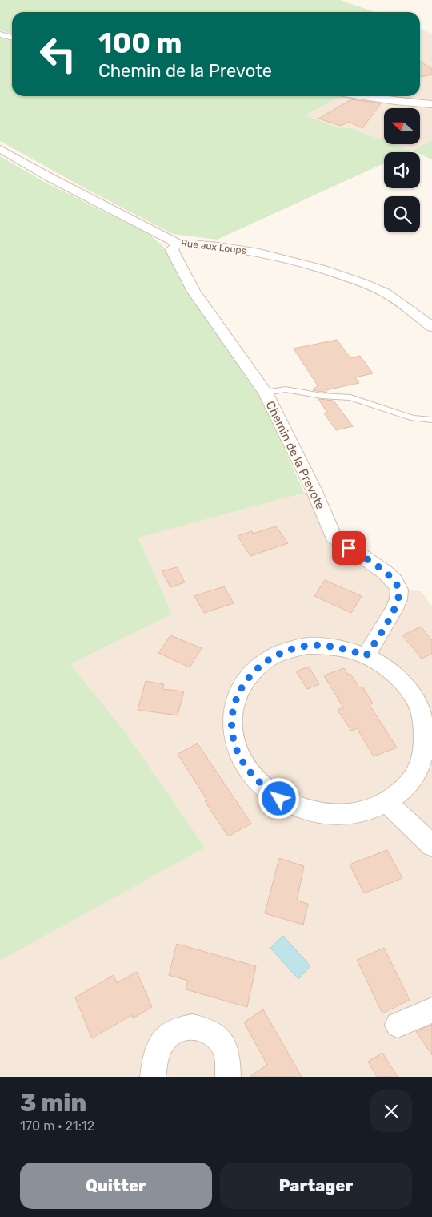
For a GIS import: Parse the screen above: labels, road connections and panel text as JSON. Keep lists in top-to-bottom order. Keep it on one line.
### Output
{"streets":{"street":["Rue aux Loups","Chemin de la Prevote"]},"crossings":[["Rue aux Loups","Chemin de la Prevote"]],"north":"left","page":{"turn":["100 m","Chemin de la Prevote"],"heading":["3 min","170 m · 21:12"],"buttons":["Quitter","Partager"]}}
